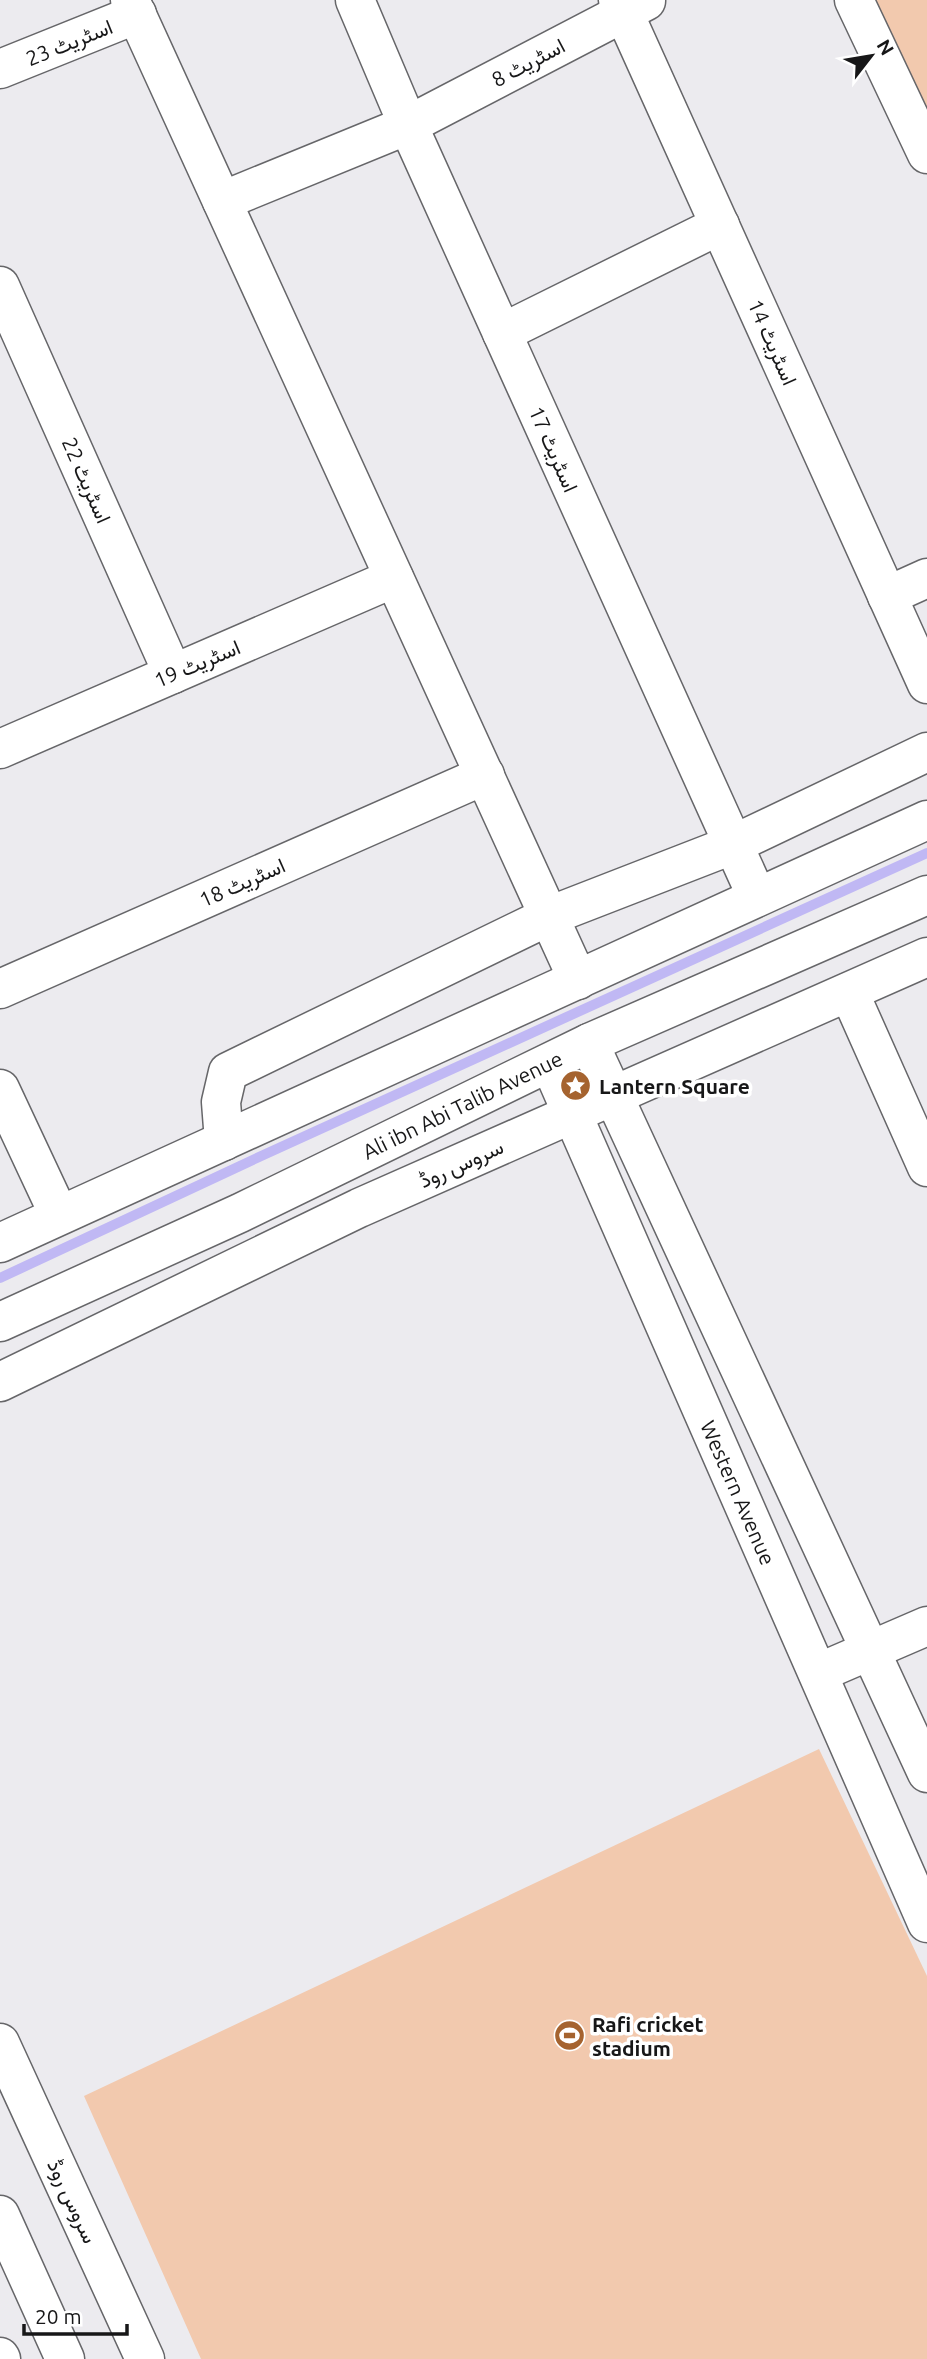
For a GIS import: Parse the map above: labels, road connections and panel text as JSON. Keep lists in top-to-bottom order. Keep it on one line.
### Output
{"streets":{"street":["اسٹریٹ 23","اسٹریٹ 8","اسٹریٹ 14","اسٹریٹ 17","اسٹریٹ 22","اسٹریٹ 19","اسٹریٹ 18","Ali ibn Abi Talib Avenue","سروس روڈ","Western Avenue"]},"crossings":[["اسٹریٹ 8","اسٹریٹ 14"],["اسٹریٹ 8","اسٹریٹ 17"],["اسٹریٹ 22","اسٹریٹ 19"],["Ali ibn Abi Talib Avenue","Western Avenue"],["سروس روڈ","Western Avenue"]],"places":{"place":["Lantern Square"],"sports":["Rafi cricket stadium"]},"scale_bar":"20 m","north":"top right"}
